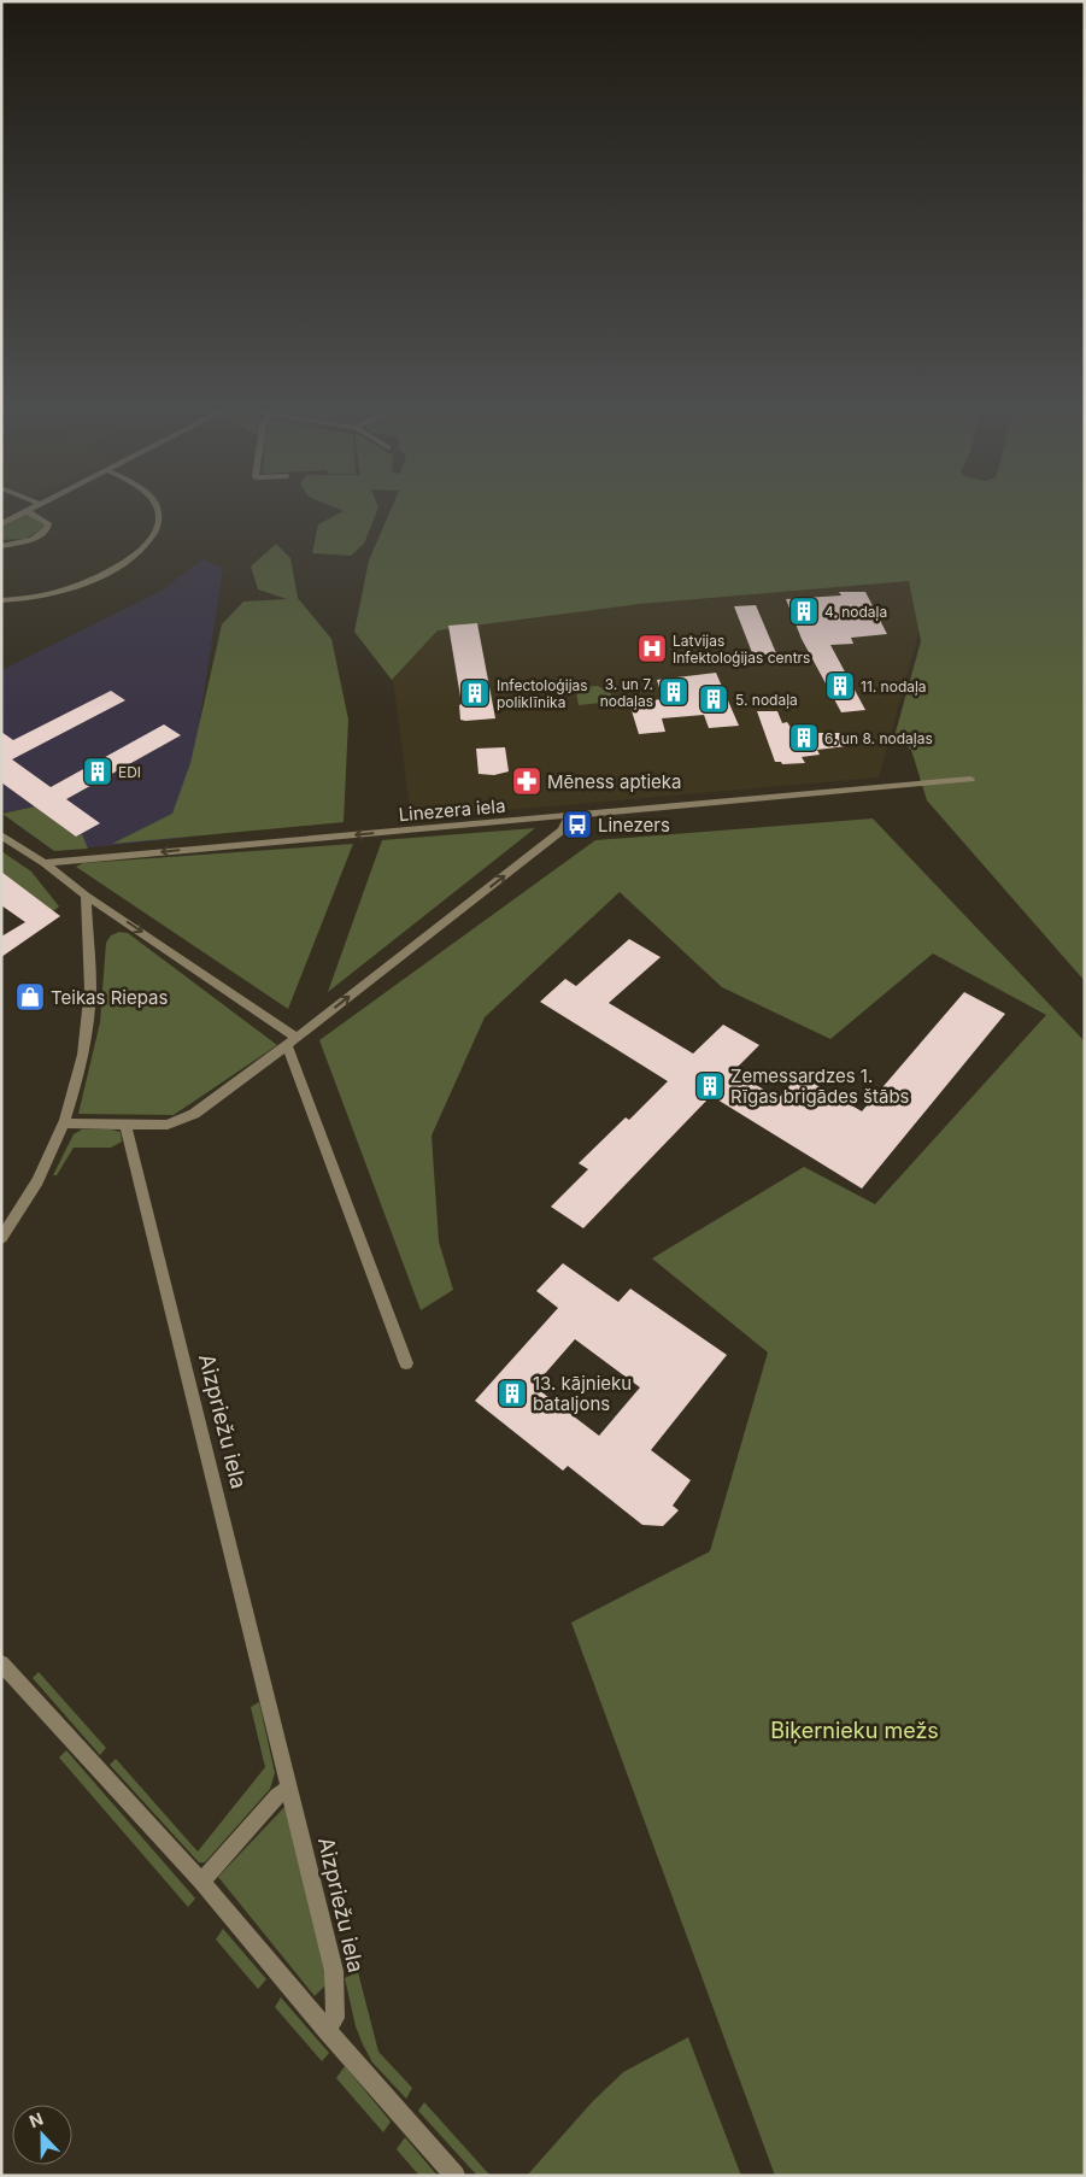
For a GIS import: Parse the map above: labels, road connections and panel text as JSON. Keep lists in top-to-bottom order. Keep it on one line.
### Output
{"streets":{"street":["Linezera iela","Aizpriežu iela"]},"one_way":["Linezera iela"],"parks":["Biķernieku mežs"],"places":{"building":["4. nodaļa","11. nodaļa","3. un 7. nodaļas","Infectoloģijas poliklīnika","5. nodaļa","6. un 8. nodaļas","EDI","Zemessardzes 1. Rīgas brigādes štābs","13. kājnieku bataljons"],"hospital":["Latvijas Infektoloģijas centrs"],"pharmacy":["Mēness aptieka"],"bus stop":["Linezers"],"shop":["Teikas Riepas"]},"north":"top"}
